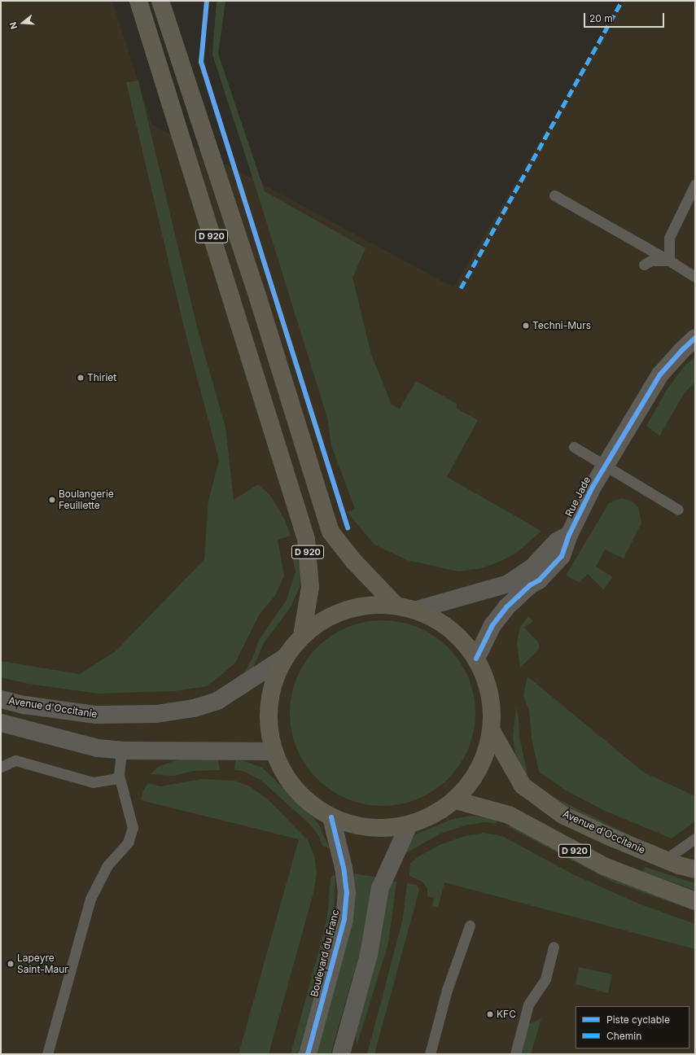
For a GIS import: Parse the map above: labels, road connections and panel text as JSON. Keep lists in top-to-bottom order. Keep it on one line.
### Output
{"streets":{"main road":["D 920","Avenue d'Occitanie"],"street":["Rue Jade","Boulevard du Franc"]},"places":["Techni-Murs","Thiriet","Boulangerie Feuillette","Lapeyre Saint-Maur","KFC"],"legend":["Piste cyclable","Chemin"],"scale_bar":"20 m","north":"left"}
